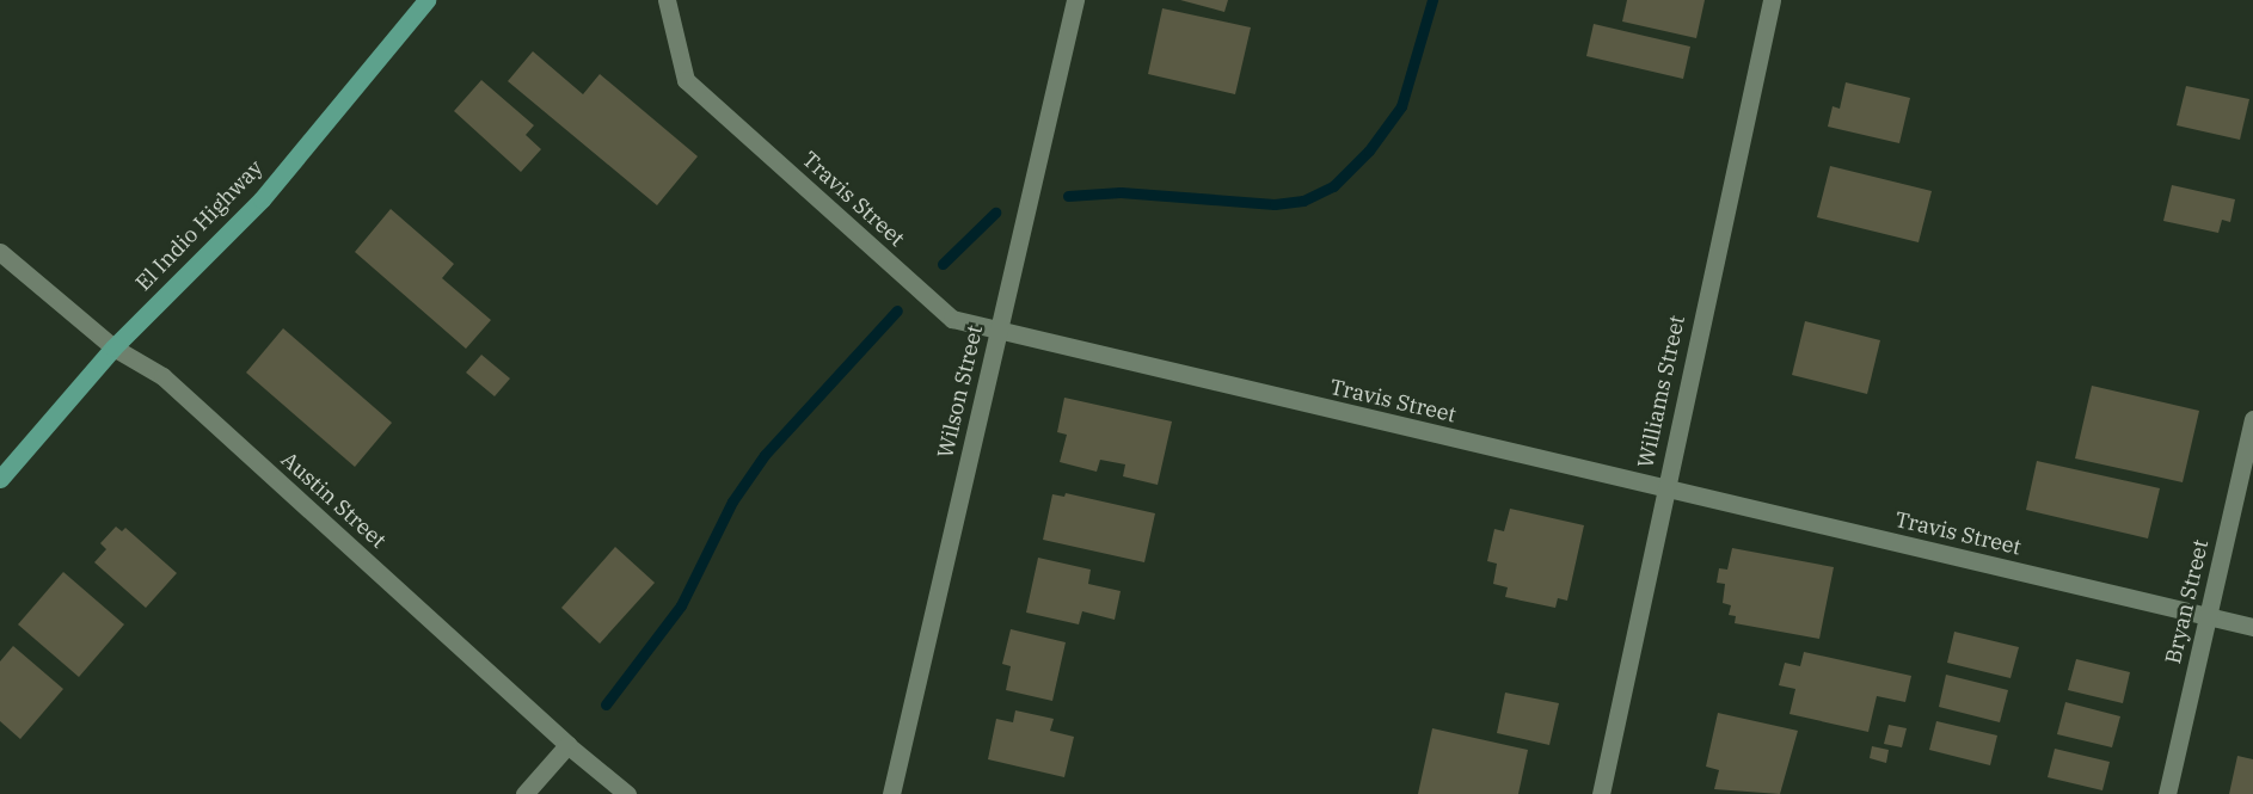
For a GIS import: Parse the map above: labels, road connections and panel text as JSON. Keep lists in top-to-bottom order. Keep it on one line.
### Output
{"streets":{"main road":["El Indio Highway"],"street":["Travis Street","Wilson Street","Williams Street","Austin Street","Bryan Street"]},"crossings":[["Travis Street","Wilson Street"],["Travis Street","Williams Street"],["Travis Street","Bryan Street"],["El Indio Highway","Austin Street"]]}
